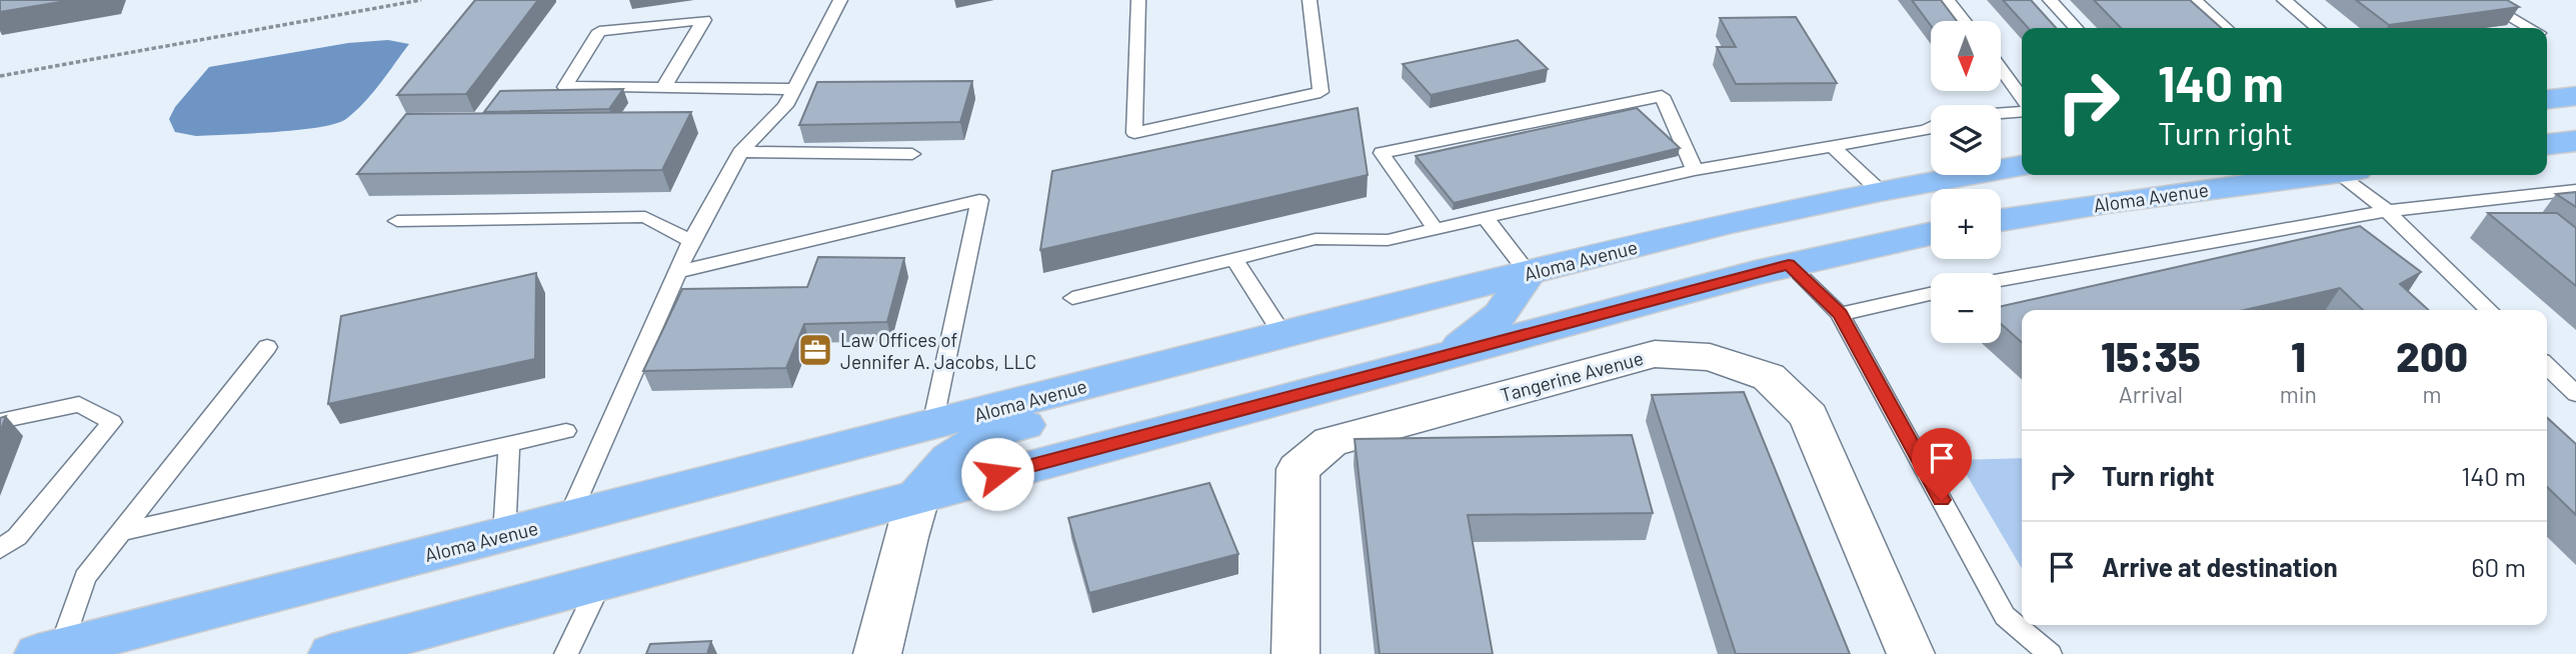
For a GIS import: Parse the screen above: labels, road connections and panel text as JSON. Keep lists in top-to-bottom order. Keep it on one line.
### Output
{"streets":{"main road":["Aloma Avenue"],"street":["Tangerine Avenue"]},"places":{"office":["Law Offices of Jennifer A. Jacobs, LLC"]},"north":"bottom","page":{"map_buttons":["+","−"],"turn":["140 m","Turn right"],"eta":["15:35","Arrival","1","min","200","m"],"list":[{"name":"Turn right","value":"140 m"},{"name":"Arrive at destination","value":"60 m"}]}}
